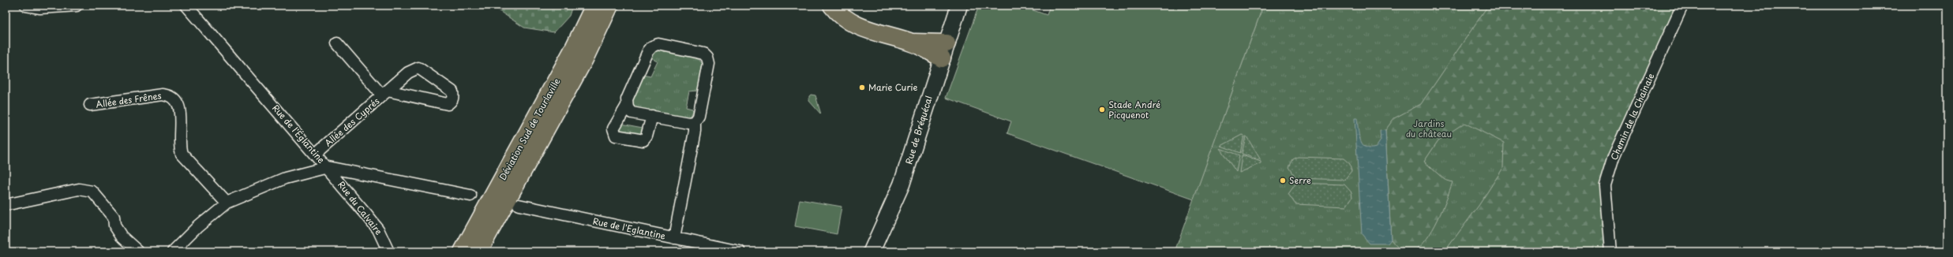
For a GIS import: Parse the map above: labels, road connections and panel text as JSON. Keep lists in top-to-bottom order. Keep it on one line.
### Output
{"streets":{"highway":["Déviation Sud de Tourlaville"],"street":["Allée des Frênes","Chemin de la Chainaie","Allée des Cyprés","Rue de Bréquécal","Rue de l'Églantine","Rue du Calvaire","Rue de l'Eglantine"]},"crossings":[["Allée des Cyprés","Rue de l'Églantine"],["Rue de l'Églantine","Rue du Calvaire"]],"parks":["Jardins du château"],"places":["Marie Curie","Stade André Picquenot","Serre"]}
